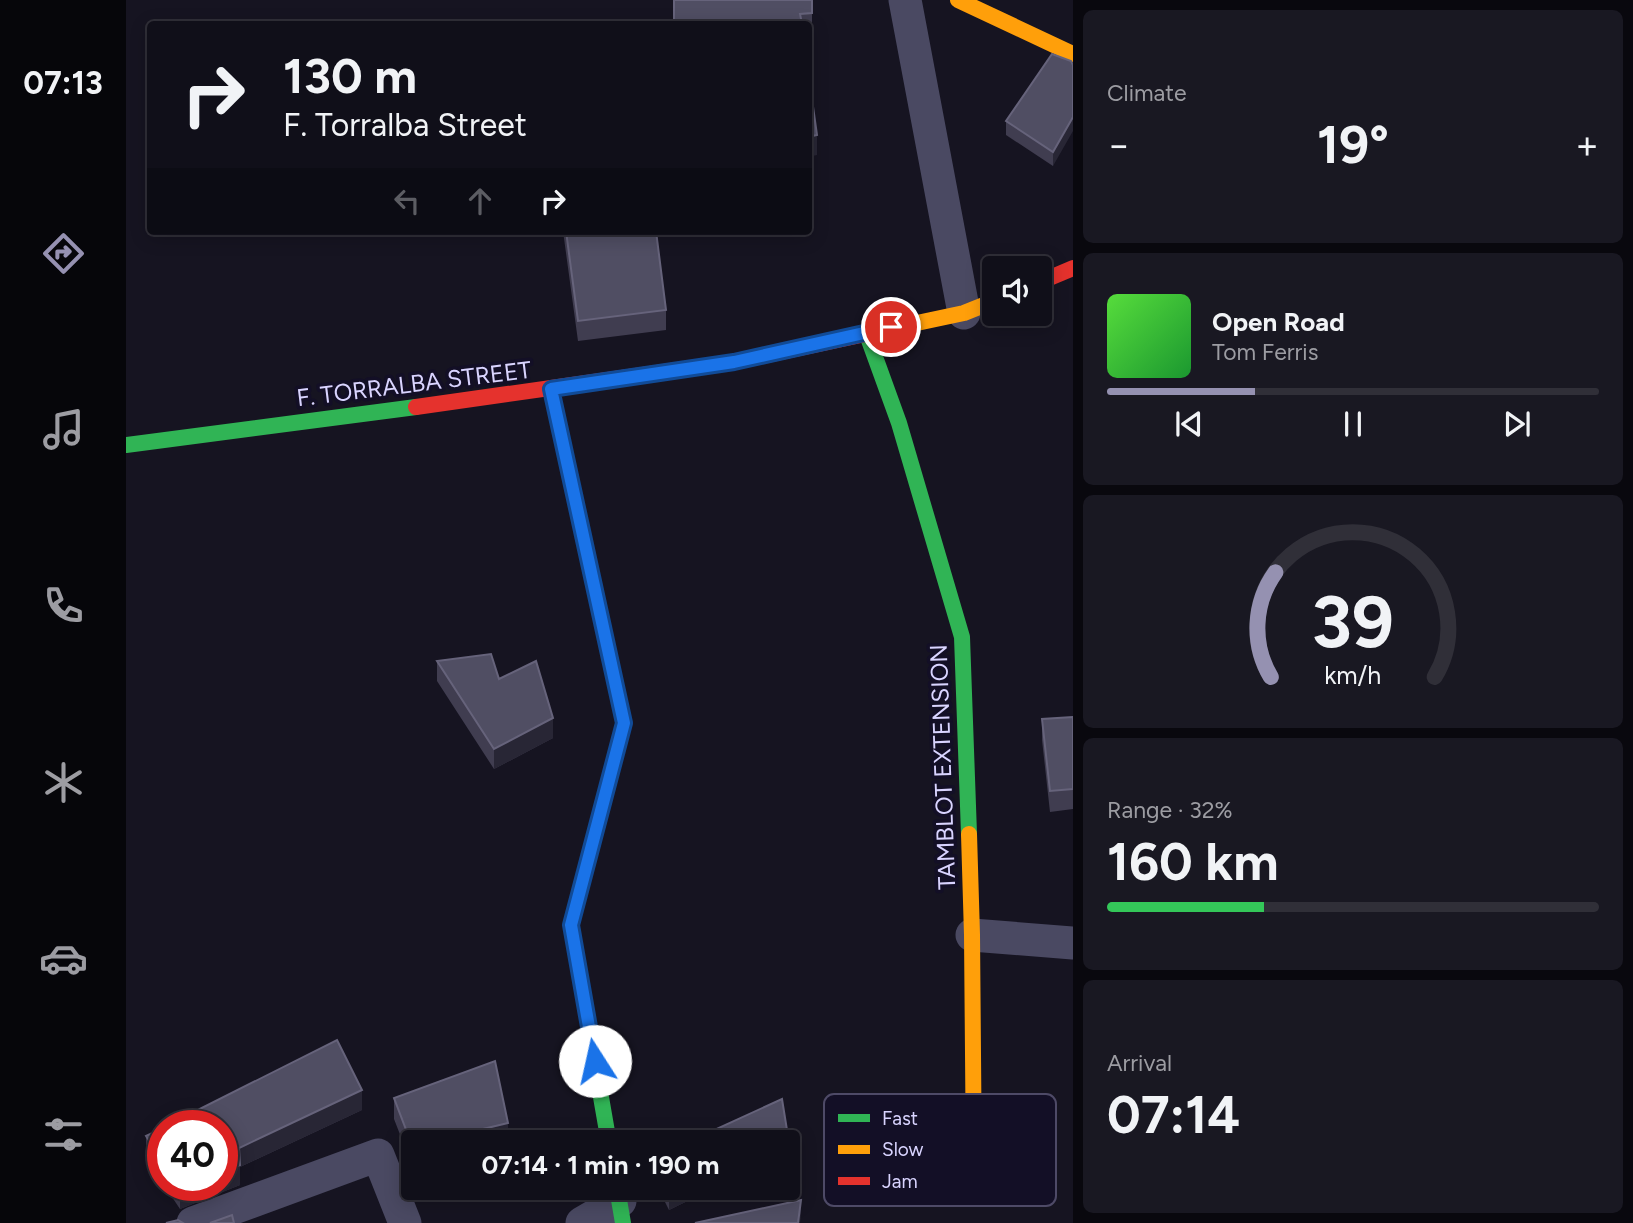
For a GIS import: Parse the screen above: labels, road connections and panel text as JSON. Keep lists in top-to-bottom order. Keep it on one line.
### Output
{"streets":{"street":["F. TORRALBA STREET","TAMBLOT EXTENSION"]},"crossings":[["F. TORRALBA STREET","TAMBLOT EXTENSION"]],"legend":["Fast","Slow","Jam"],"page":{"tabs":"07:13","tile":["Climate",["Range · 32%","160 km"],["Arrival","07:14"]],"turn":["130 m","F. Torralba Street"],"heat":["−","19°","+"],"song":["Open Road","Tom Ferris"],"limit":"40","trip":"07:14 · 1 min · 190 m","gauge":["39","km/h"]}}
